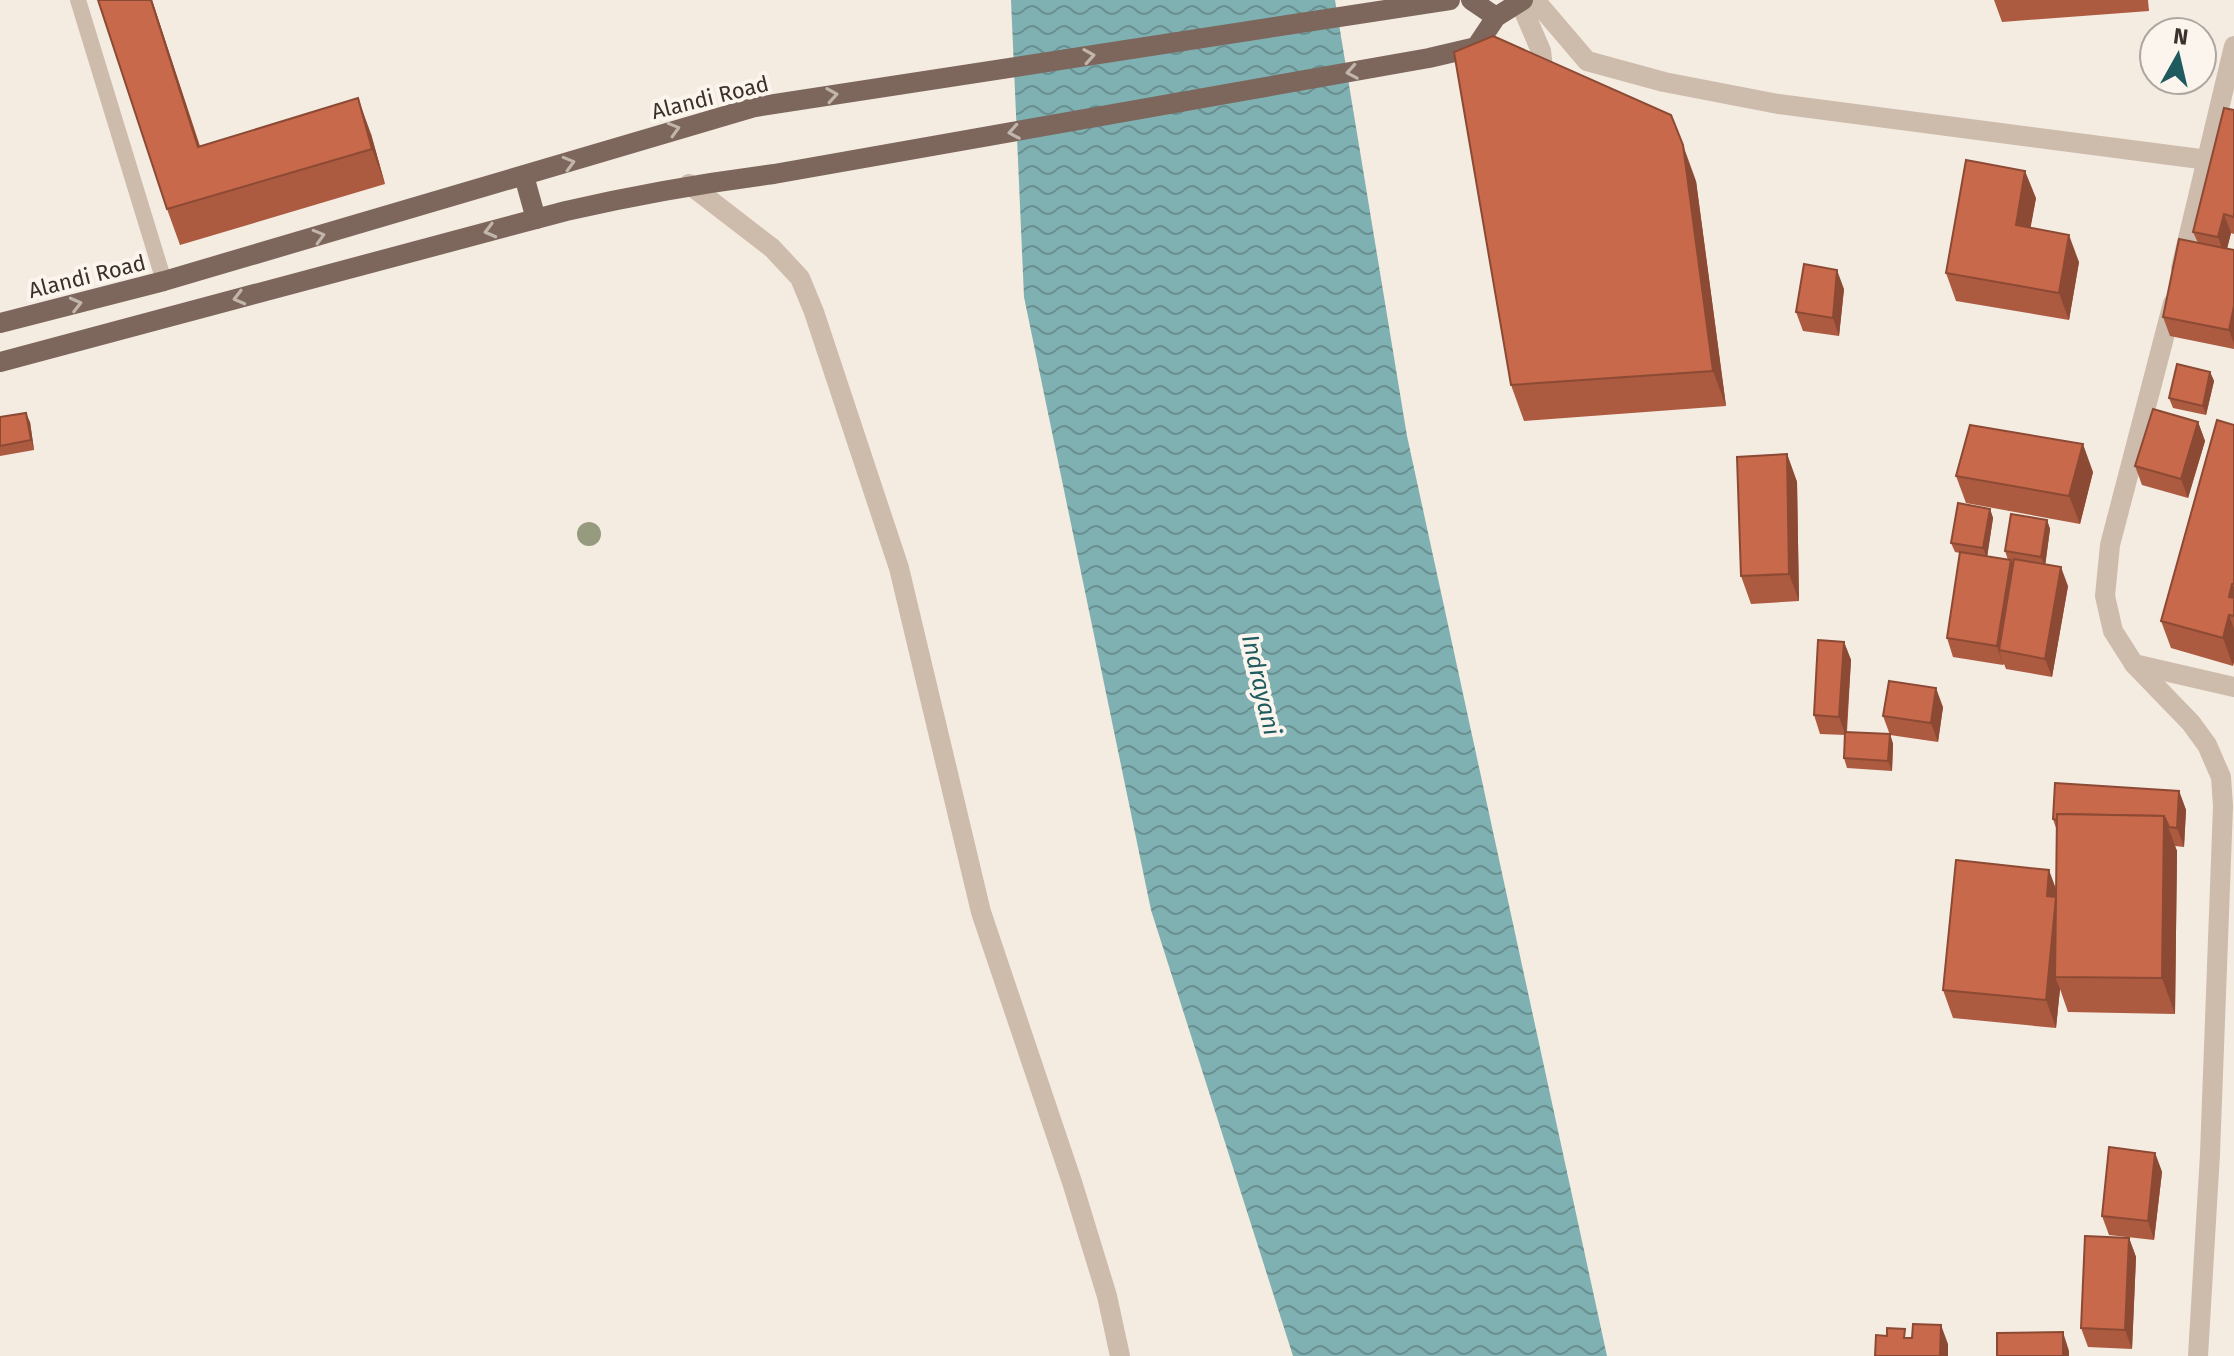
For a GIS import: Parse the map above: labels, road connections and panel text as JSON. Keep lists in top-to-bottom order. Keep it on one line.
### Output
{"streets":{"main road":["Alandi Road"]},"water":["Indrayani"],"north":"top"}
